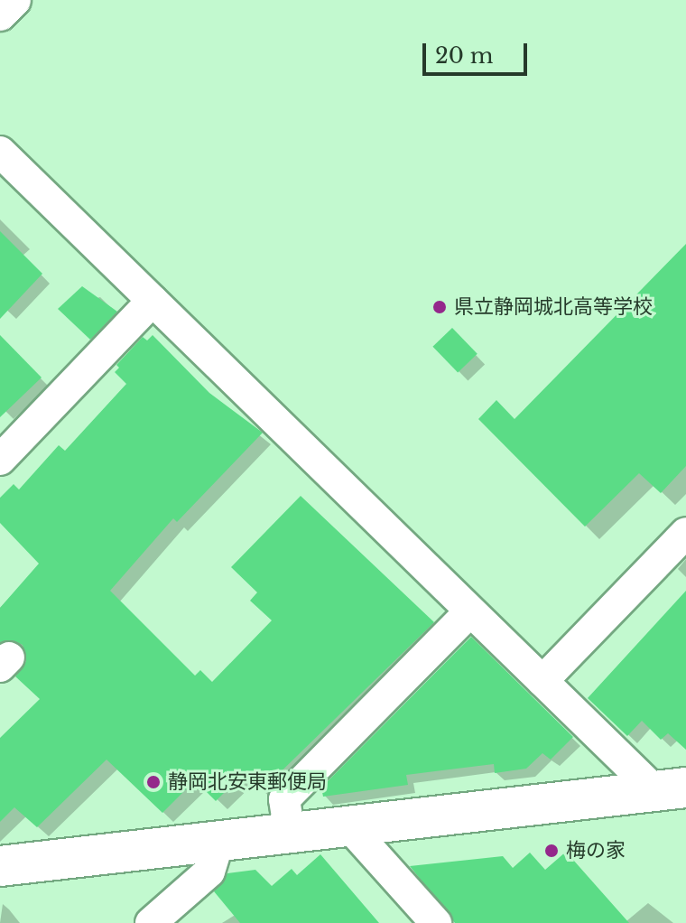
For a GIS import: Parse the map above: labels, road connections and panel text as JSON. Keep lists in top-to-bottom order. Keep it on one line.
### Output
{"places":["県立静岡城北高等学校","静岡北安東郵便局","梅の家"],"scale_bar":"20 m"}
